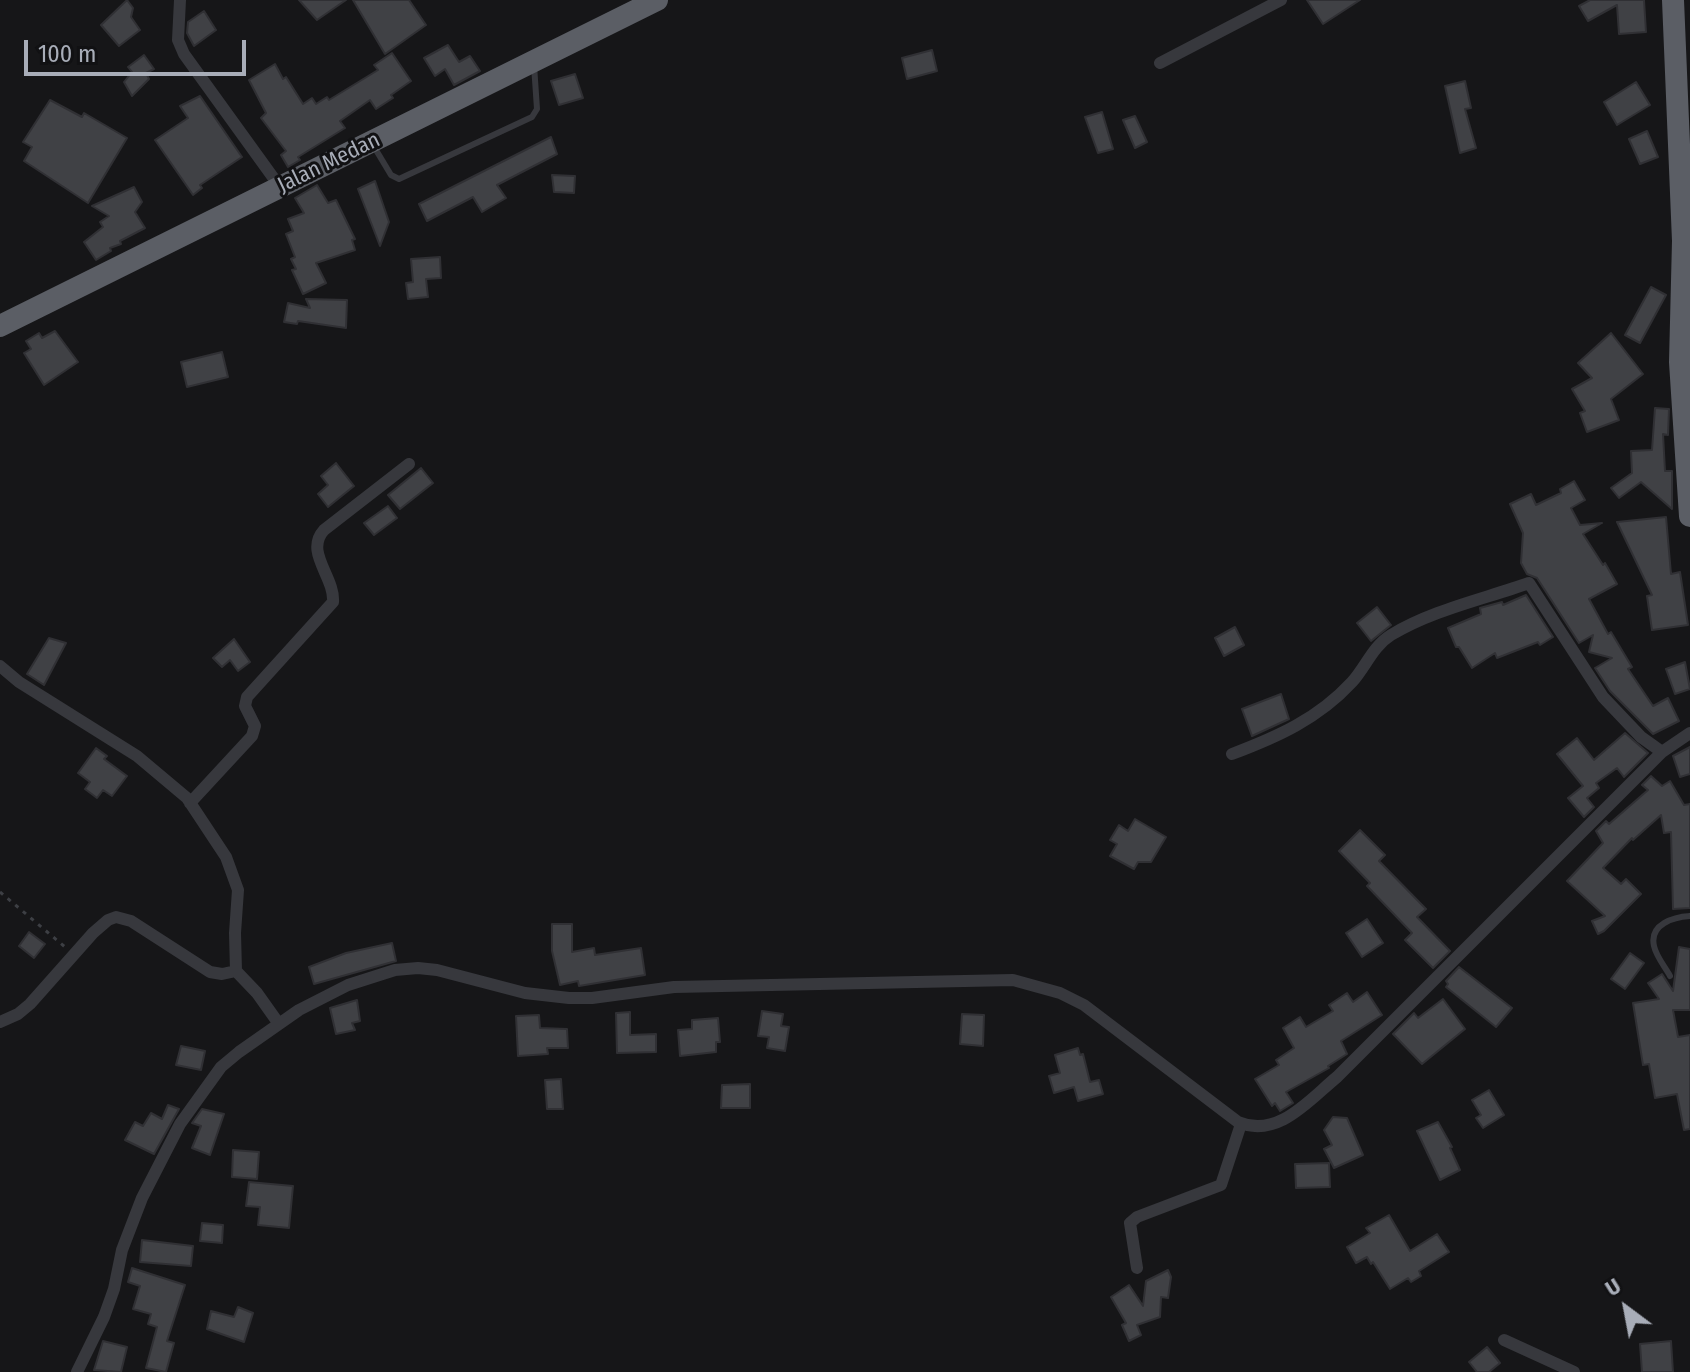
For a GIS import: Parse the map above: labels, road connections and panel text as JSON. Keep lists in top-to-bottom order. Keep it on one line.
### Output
{"streets":{"highway":["Jalan Medan"]},"scale_bar":"100 m","north":"top left"}
